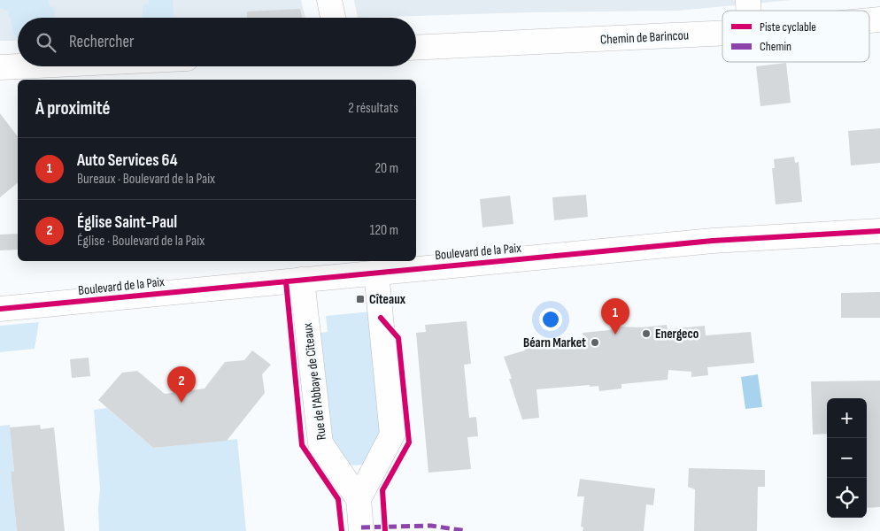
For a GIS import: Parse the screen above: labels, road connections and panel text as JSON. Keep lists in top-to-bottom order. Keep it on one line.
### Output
{"streets":{"street":["Chemin de Barincou","Boulevard de la Paix","Rue de l'Abbaye de Cîteaux"]},"crossings":[["Boulevard de la Paix","Rue de l'Abbaye de Cîteaux"]],"places":{"transit":["Cîteaux"],"other":["Energeco","Béarn Market"]},"legend":["Piste cyclable","Chemin"],"page":{"search":"Rechercher","heading":["À proximité","2 résultats"],"list":[{"mark":"1","name":"Auto Services 64","note":"Bureaux · Boulevard de la Paix","value":"20 m"},{"mark":"2","name":"Église Saint-Paul","note":"Église · Boulevard de la Paix","value":"120 m"}],"pins":["1","2"],"map_buttons":["+","−"]}}
